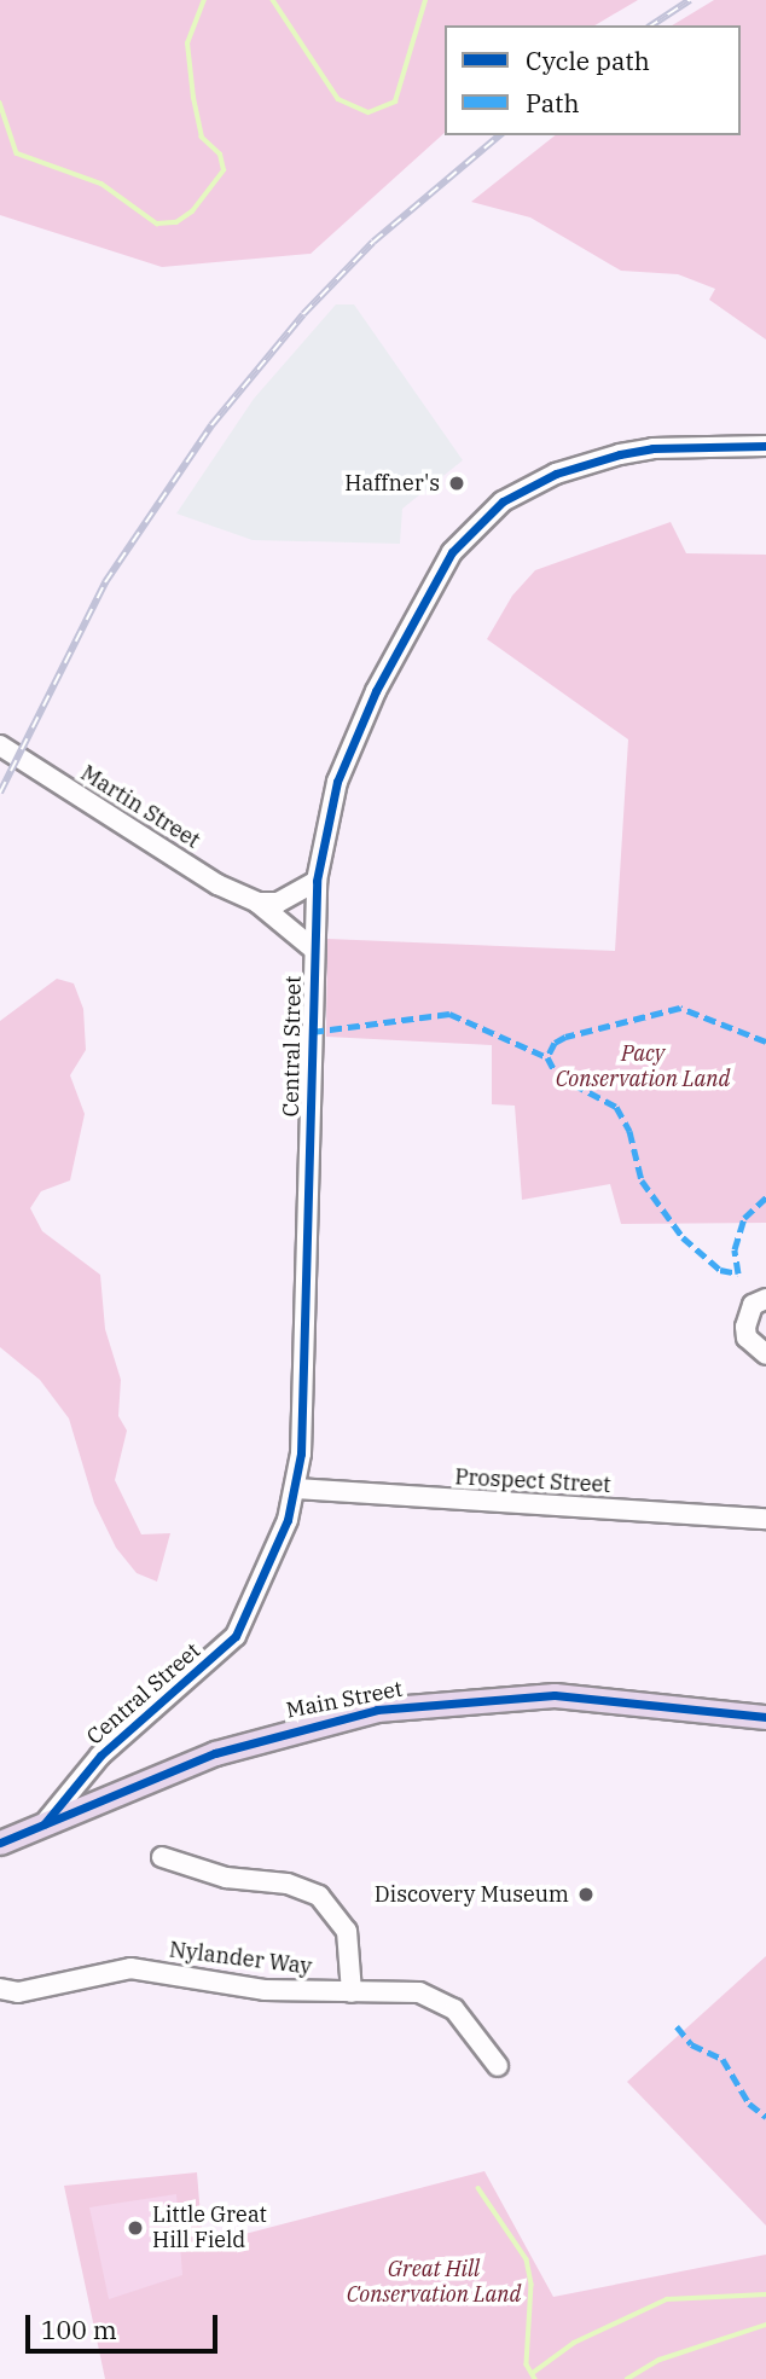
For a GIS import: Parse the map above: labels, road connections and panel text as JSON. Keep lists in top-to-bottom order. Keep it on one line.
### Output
{"streets":{"main road":["Main Street"],"street":["Martin Street","Central Street","Prospect Street","Nylander Way"]},"crossings":[["Martin Street","Central Street"],["Central Street","Prospect Street"],["Central Street","Main Street"]],"parks":["Pacy Conservation Land","Great Hill Conservation Land"],"places":["Haffner's","Discovery Museum","Little Great Hill Field"],"legend":["Cycle path","Path"],"scale_bar":"100 m"}
